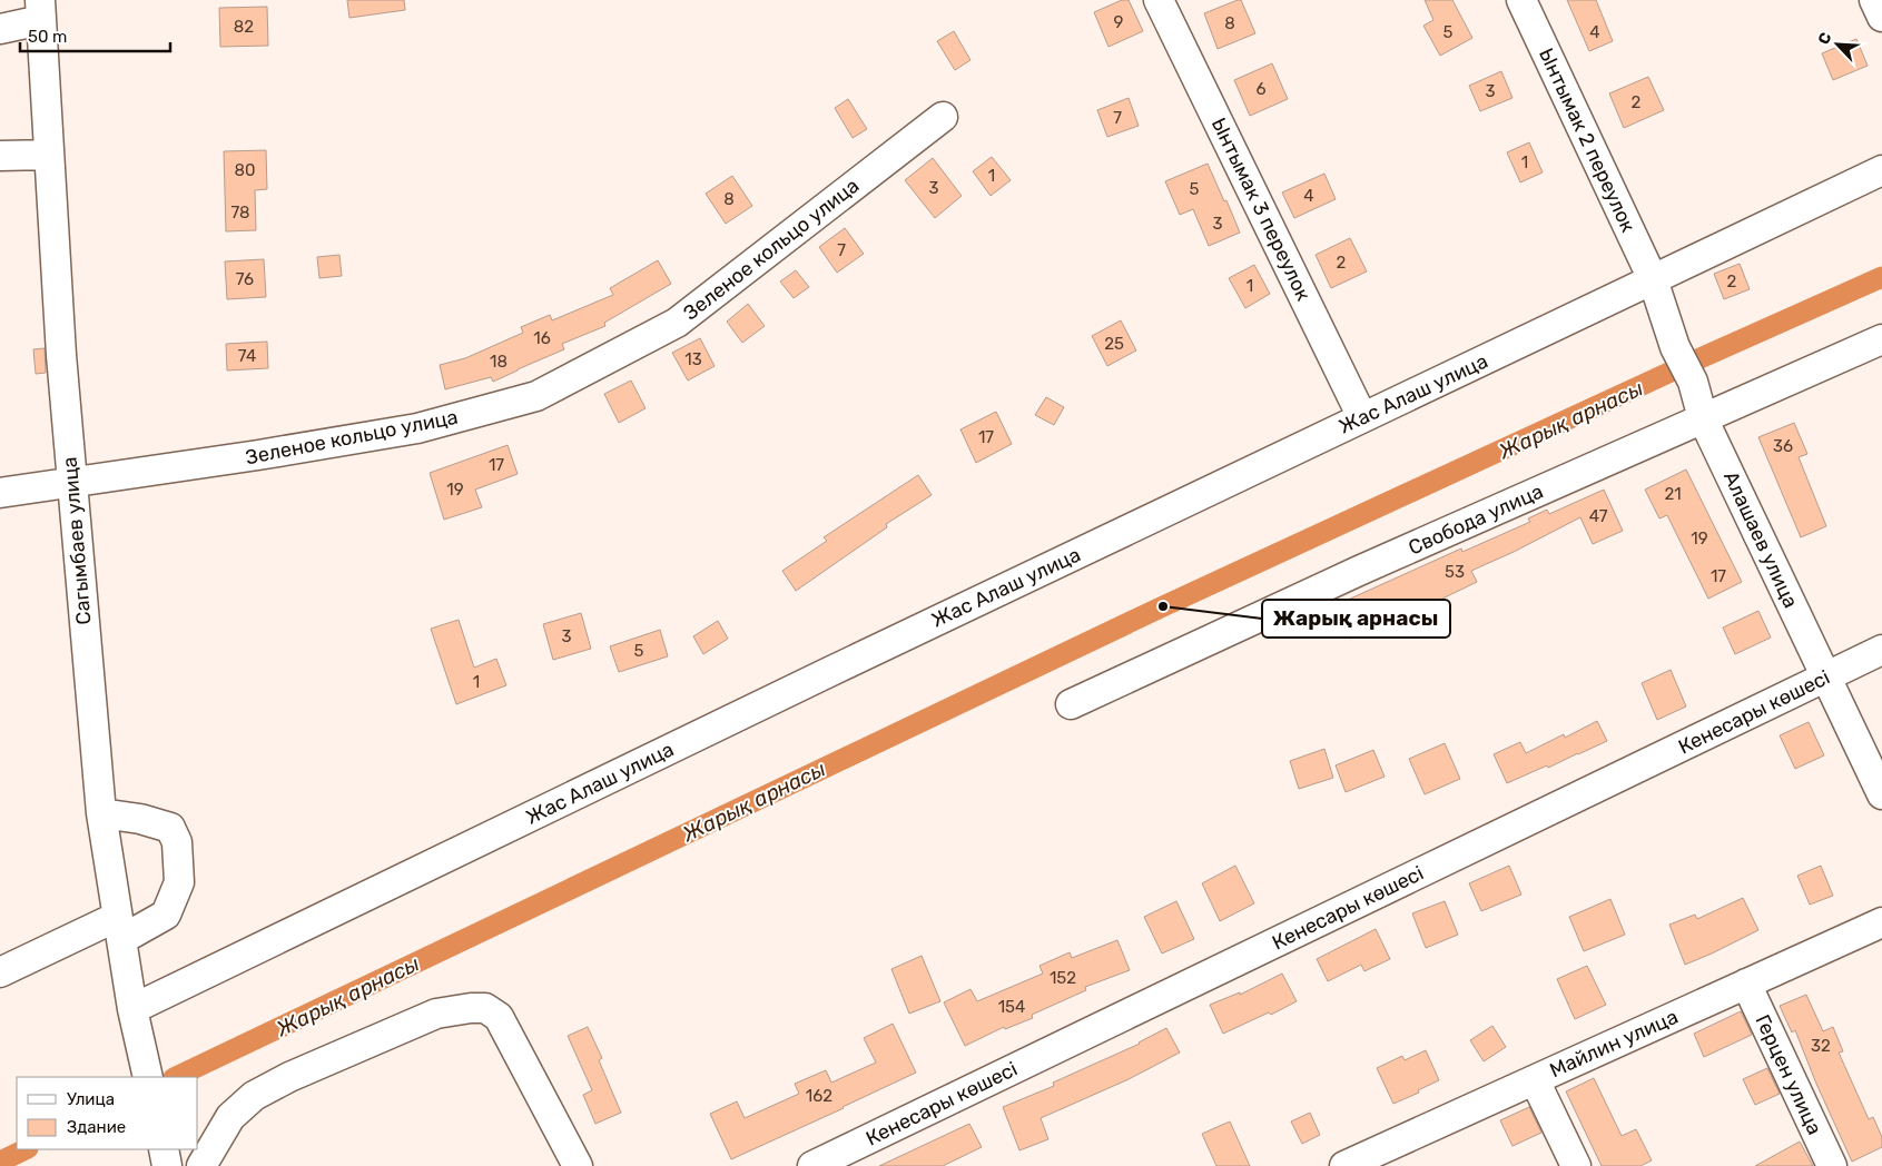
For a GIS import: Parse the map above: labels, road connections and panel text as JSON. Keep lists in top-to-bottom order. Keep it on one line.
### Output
{"streets":{"street":["Ынтымак 2 переулок","Ынтымак 3 переулок","Зеленое кольцо улица","Жас Алаш улица","Свобода улица","Алашаев улица","Сагымбаев улица","Кенесары көшесі","Майлин улица","Герцен улица"]},"crossings":[["Ынтымак 2 переулок","Жас Алаш улица"],["Ынтымак 2 переулок","Алашаев улица"],["Ынтымак 3 переулок","Жас Алаш улица"],["Зеленое кольцо улица","Сагымбаев улица"],["Жас Алаш улица","Алашаев улица"],["Жас Алаш улица","Сагымбаев улица"],["Свобода улица","Алашаев улица"],["Алашаев улица","Кенесары көшесі"],["Майлин улица","Герцен улица"]],"water":["Жарық арнасы"],"places":["Жарық арнасы"],"house_numbers":["9","8","82","5","4","6","3","2","7","1","80","1","3","5","4","8","78","3","7","2","76","2","1","16","25","74","13","18","17","36","17","19","21","47","19","53","17","3","5","1","152","154","32","162"],"legend":["Улица","Здание"],"scale_bar":"50 m","north":"top left"}
